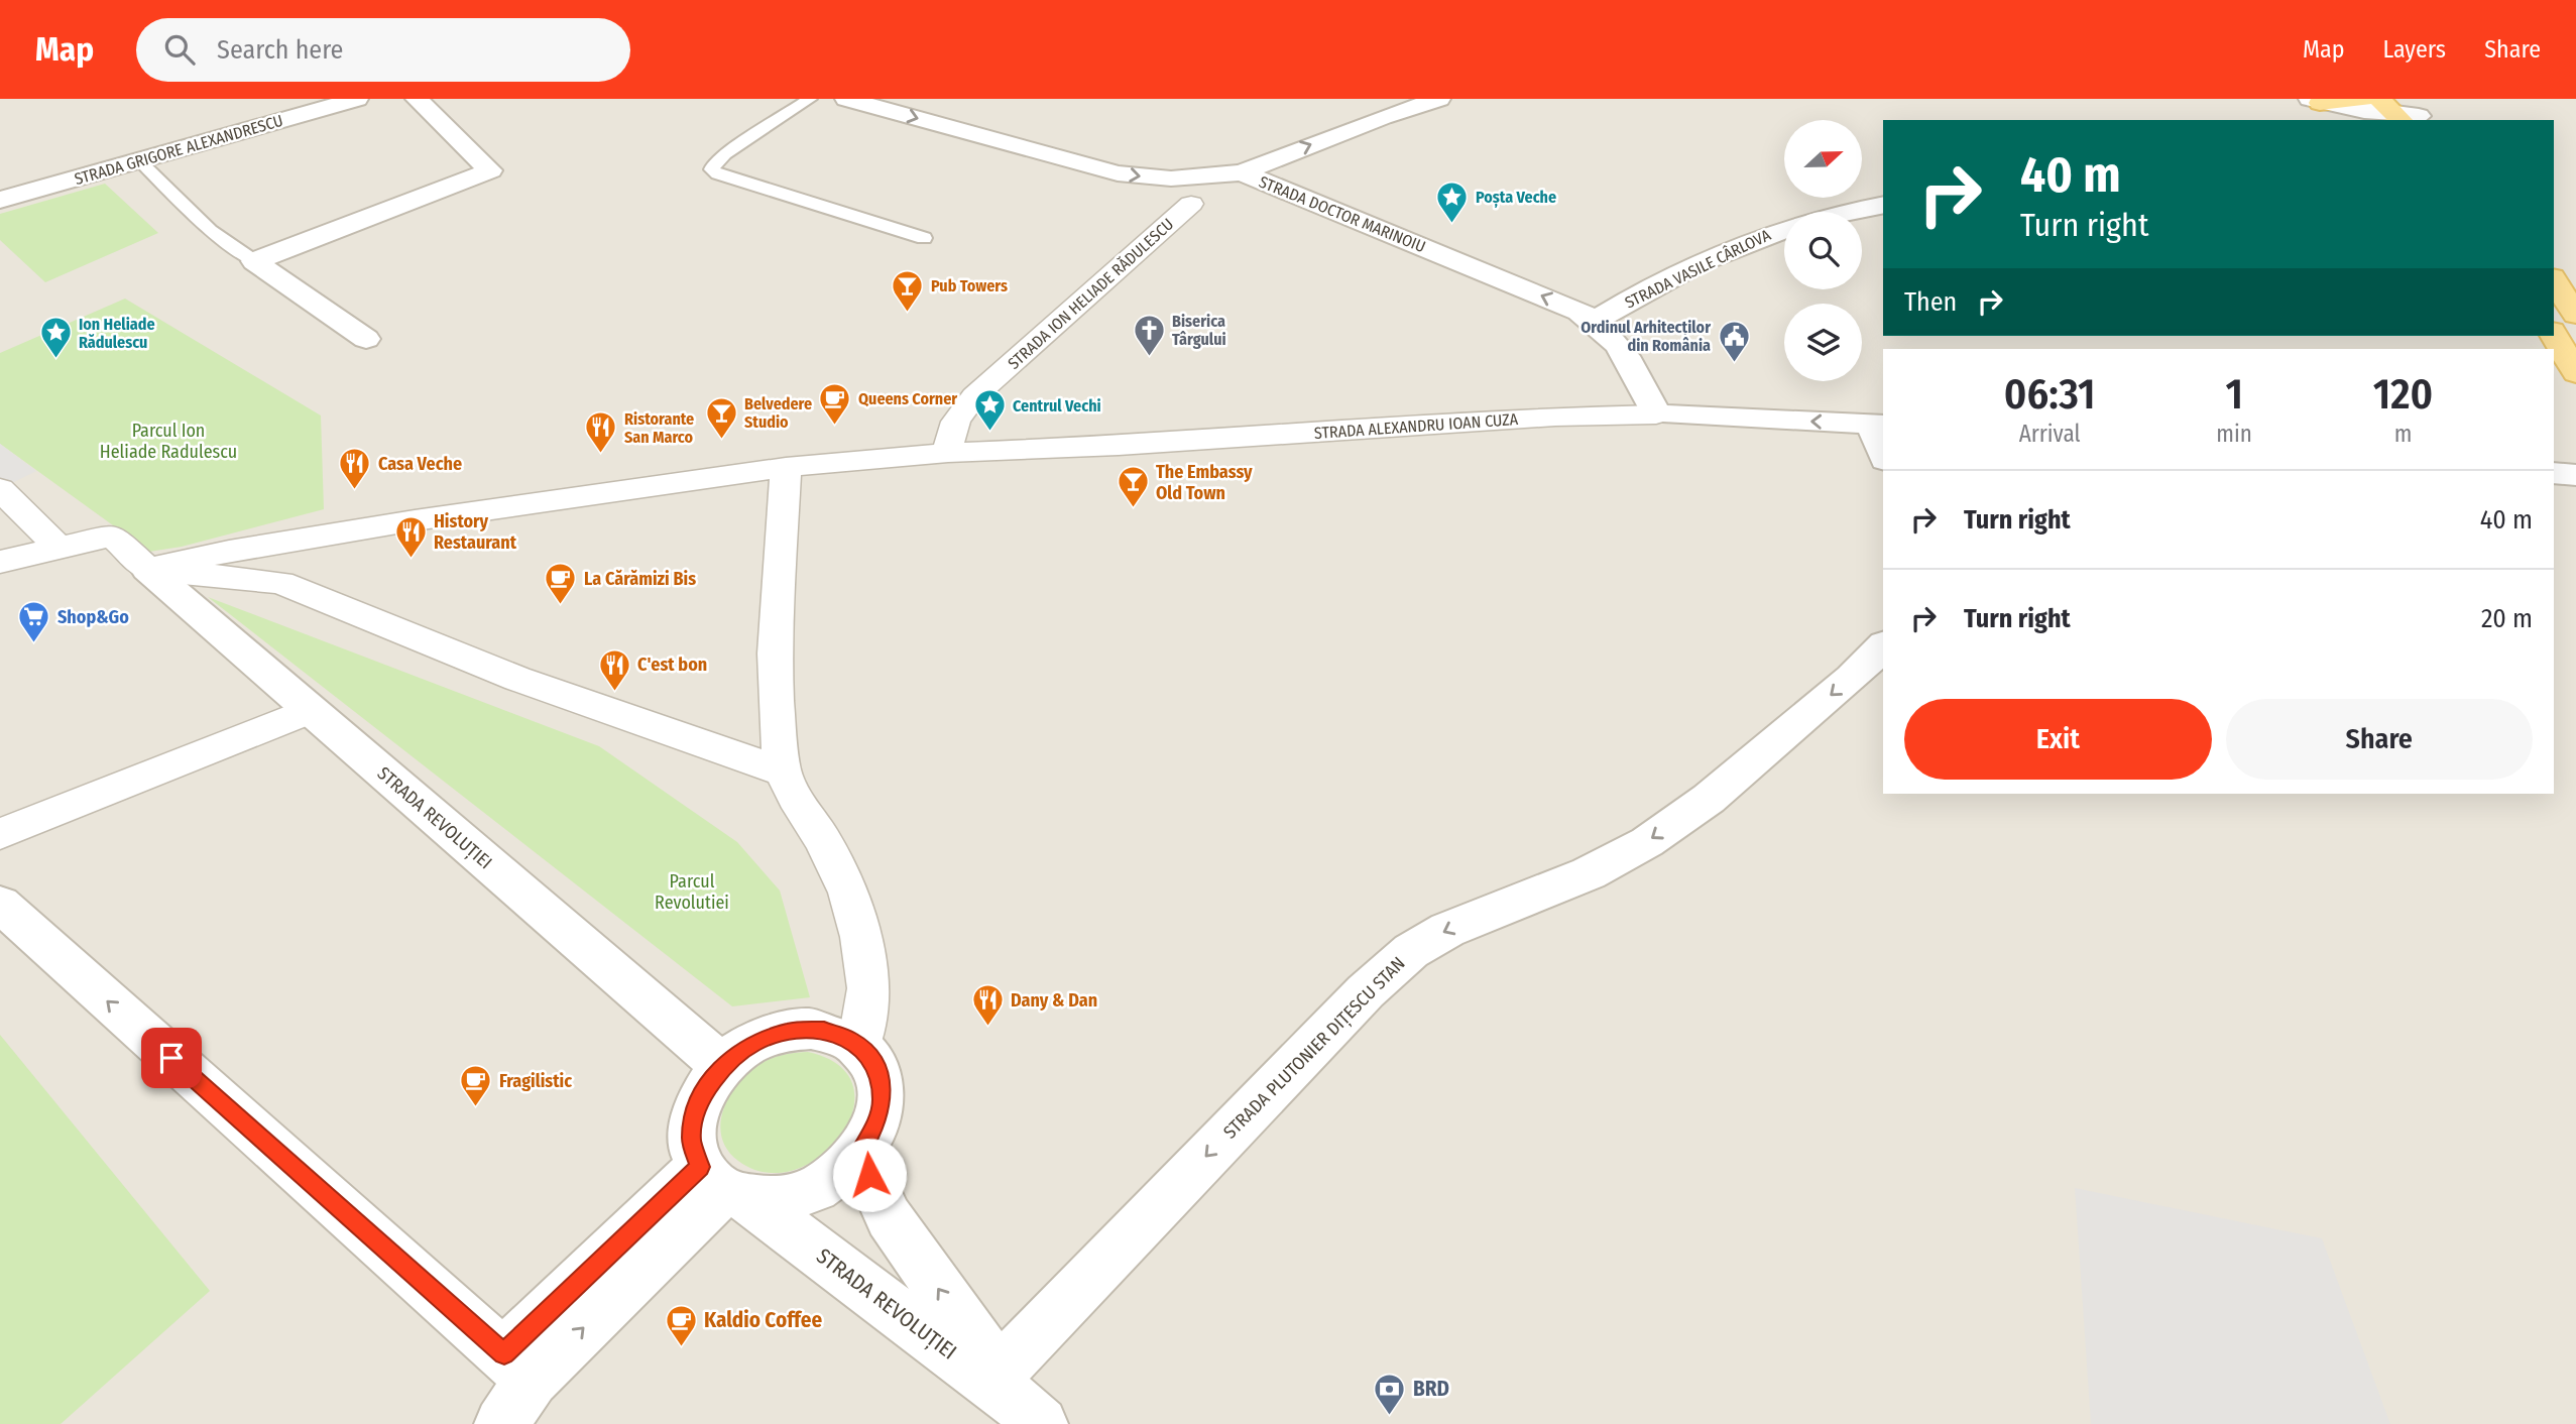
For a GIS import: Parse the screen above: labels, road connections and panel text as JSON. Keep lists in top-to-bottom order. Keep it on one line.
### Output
{"streets":{"street":["STRADA GRIGORE ALEXANDRESCU","STRADA DOCTOR MARINOIU","STRADA VASILE CÂRLOVA","STRADA ION HELIADE RĂDULESCU","STRADA ALEXANDRU IOAN CUZA","STRADA REVOLUȚIEI","STRADA PLUTONIER DIȚESCU STAN"]},"crossings":[["STRADA DOCTOR MARINOIU","STRADA VASILE CÂRLOVA"],["STRADA DOCTOR MARINOIU","STRADA ALEXANDRU IOAN CUZA"],["STRADA ION HELIADE RĂDULESCU","STRADA ALEXANDRU IOAN CUZA"],["STRADA ALEXANDRU IOAN CUZA","STRADA REVOLUȚIEI"],["STRADA REVOLUȚIEI","STRADA PLUTONIER DIȚESCU STAN"]],"one_way":["STRADA PLUTONIER DIȚESCU STAN"],"parks":["Parcul Ion Heliade Radulescu","Parcul Revolutiei"],"places":{"place":["Poșta Veche","Ion Heliade Rădulescu","Centrul Vechi"],"bar":["Pub Towers","Belvedere Studio","The Embassy Old Town"],"church":["Biserica Târgului"],"public building":["Ordinul Arhitecților din România"],"cafe":["Queens Corner","La Cărămizi Bis","Fragilistic","Kaldio Coffee"],"restaurant":["Ristorante San Marco","Casa Veche","History Restaurant","C'est bon","Dany & Dan"],"supermarket":["Shop&Go"],"bank":["BRD"]},"north":"right","page":{"header":"Map","search":"Search here","nav":["Map","Layers","Share"],"turn":["40 m","Turn right"],"then":"Then","eta":["06:31","Arrival","1","min","120","m"],"list":[{"name":"Turn right","value":"40 m"},{"name":"Turn right","value":"20 m"}],"buttons":["Exit","Share"]}}
